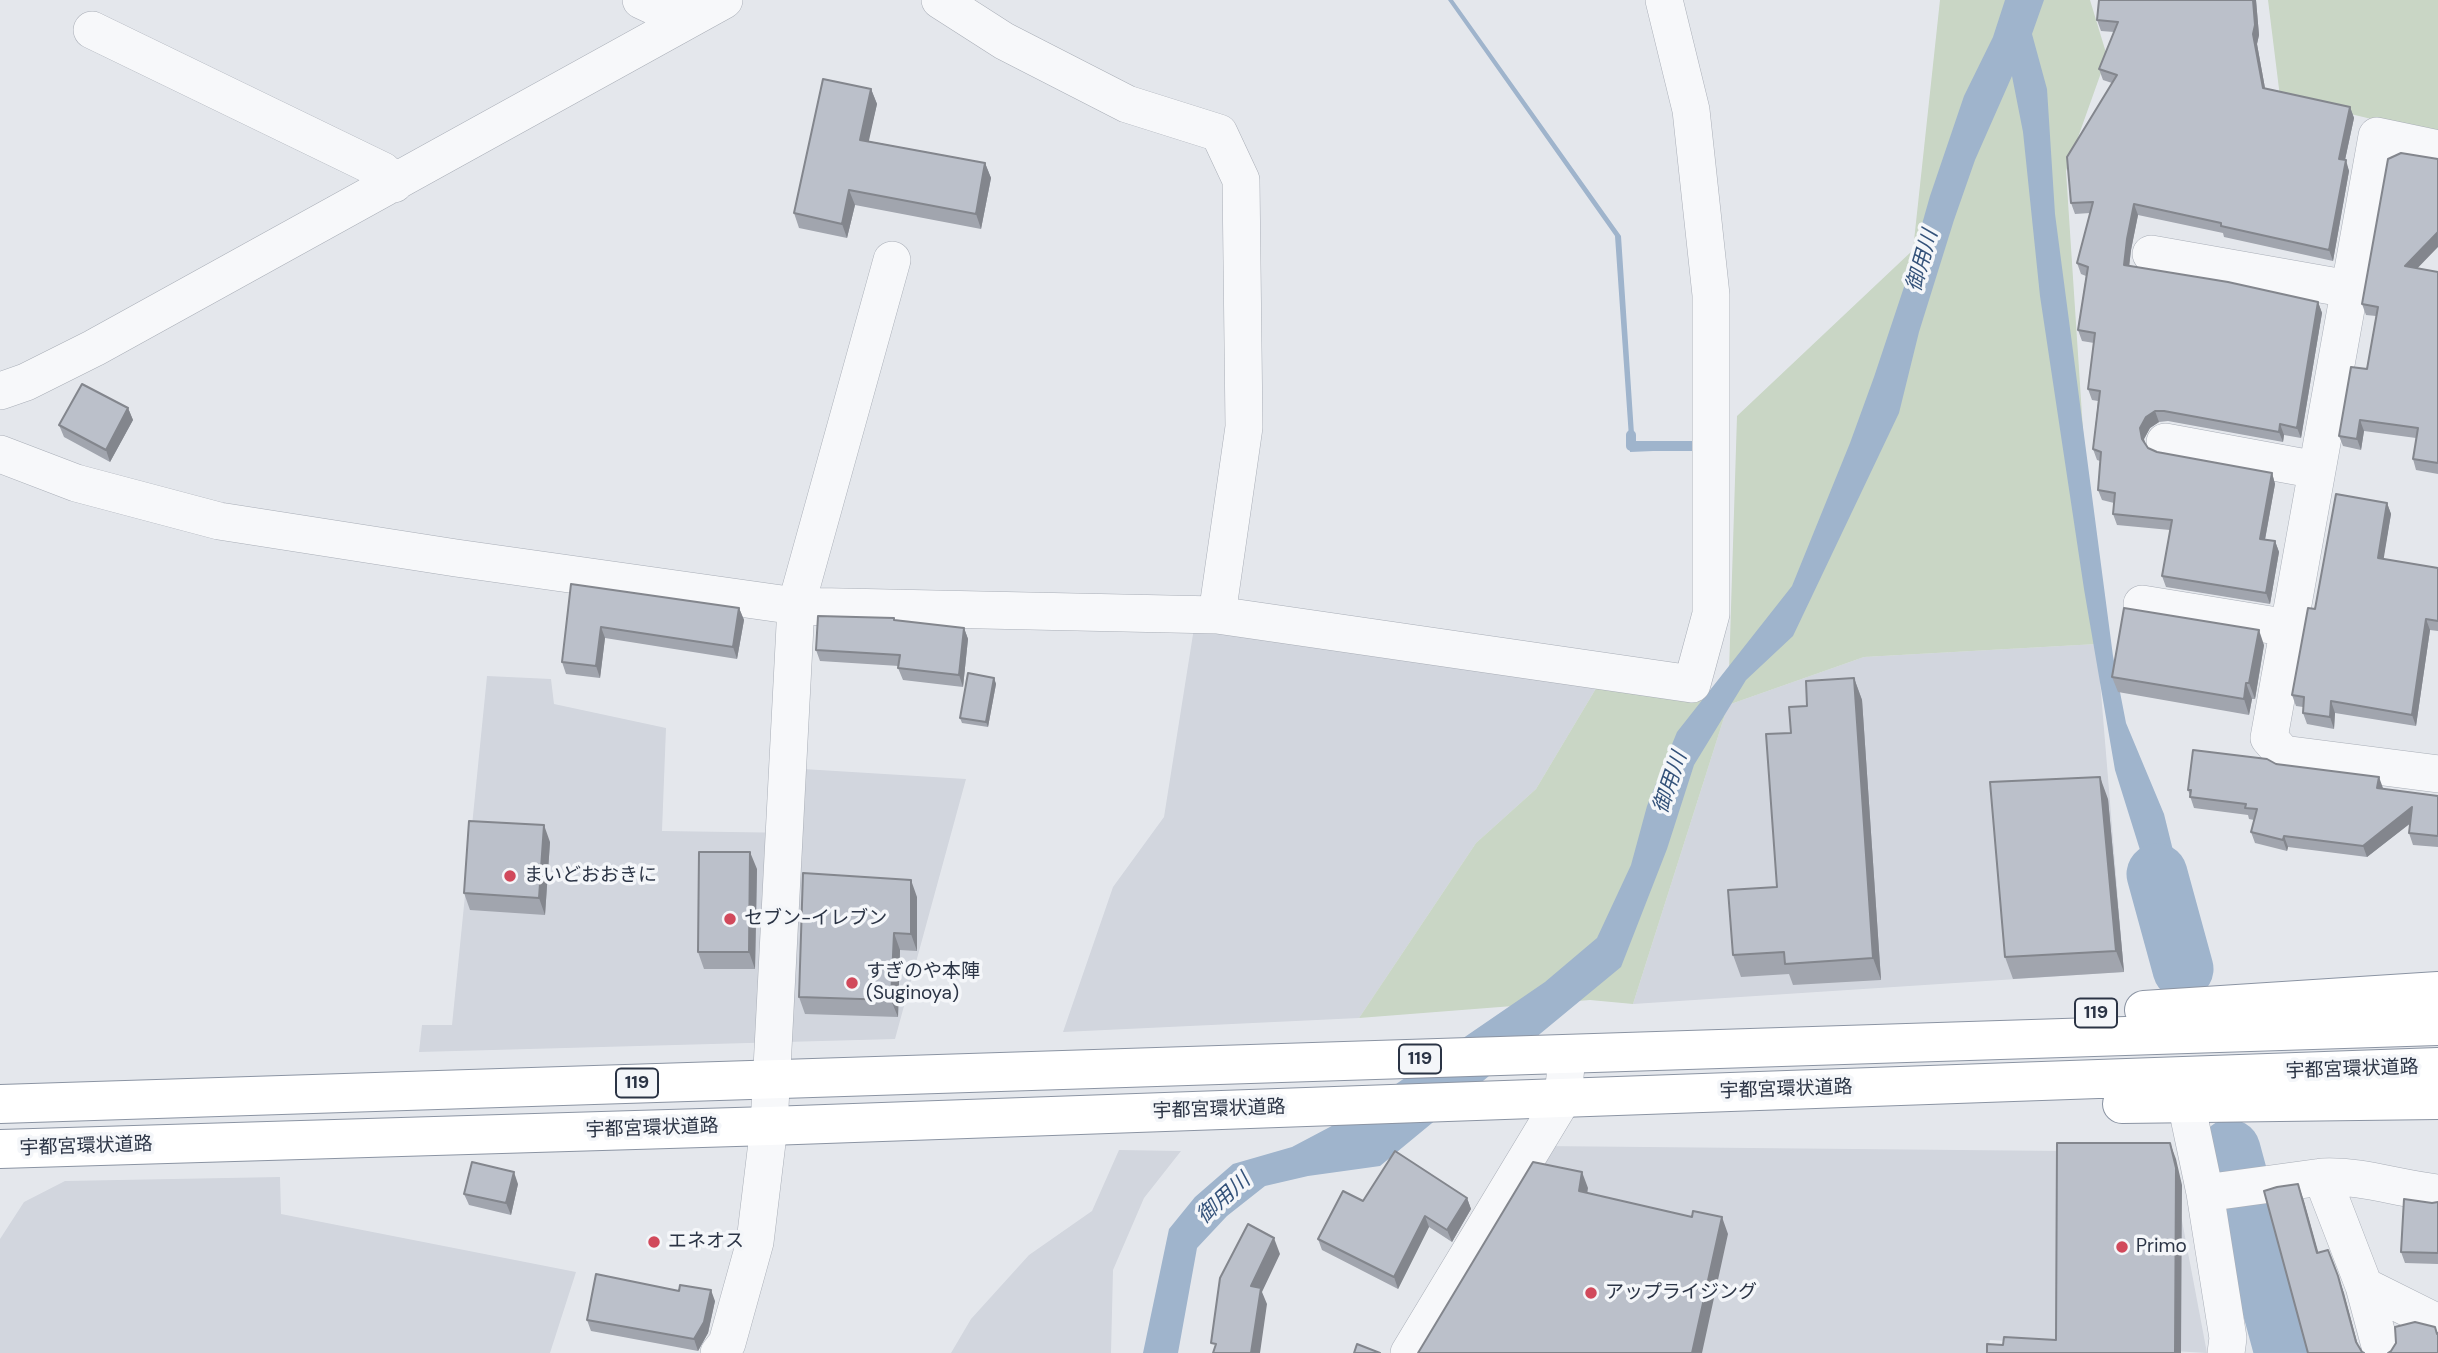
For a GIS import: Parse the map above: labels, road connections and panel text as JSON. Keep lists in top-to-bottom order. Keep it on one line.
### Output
{"streets":{"highway":["119","宇都宮環状道路"]},"water":["御用川"],"places":["まいどおおきに","セブン-イレブン","すぎのや本陣 (Suginoya)","エネオス","Primo","アップライジング"]}
